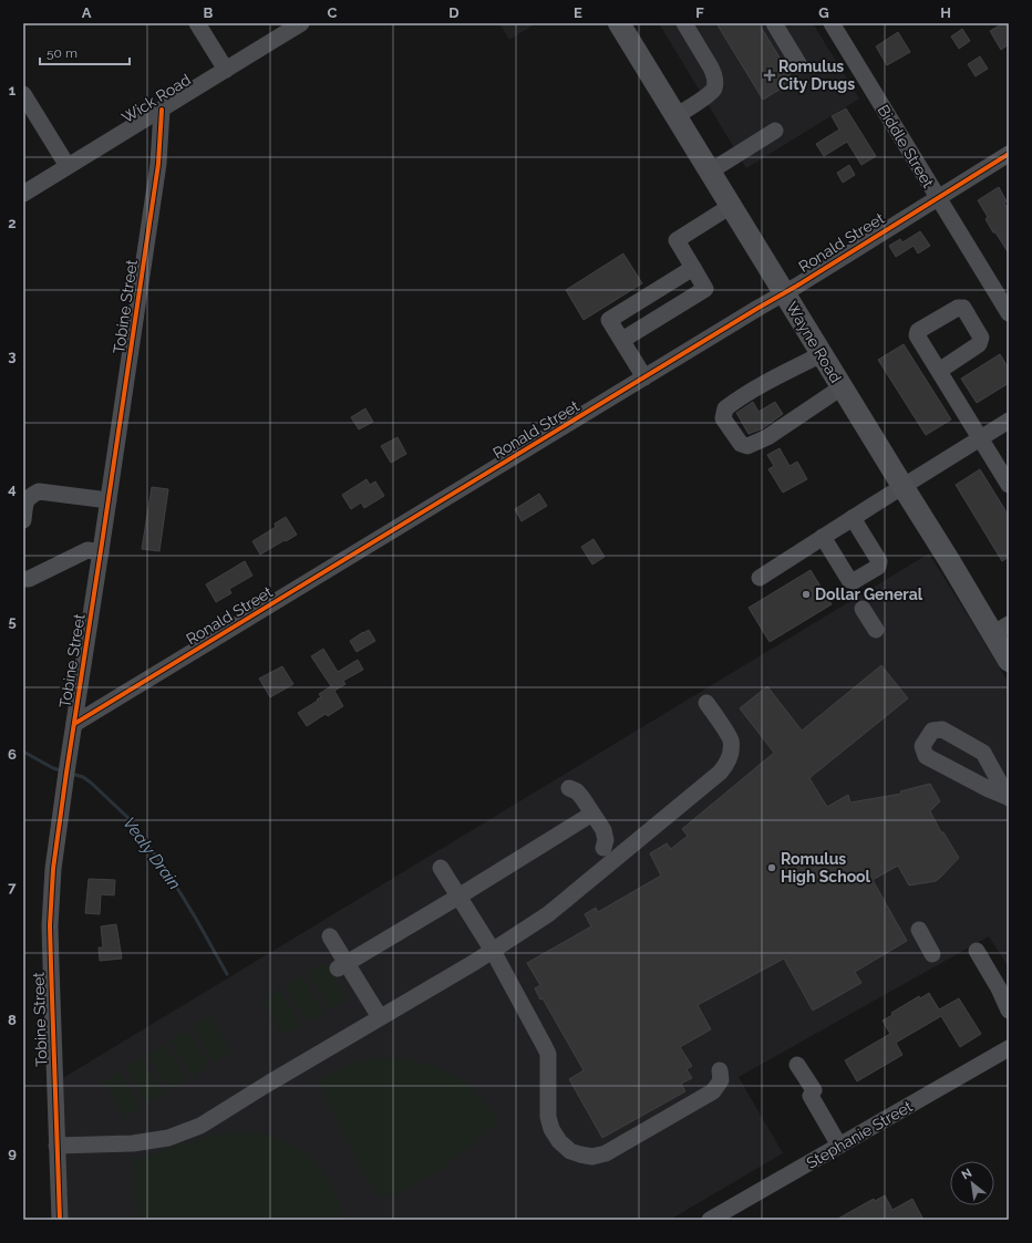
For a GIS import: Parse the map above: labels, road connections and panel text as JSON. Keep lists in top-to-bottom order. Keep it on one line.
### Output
{"streets":{"main road":["Wayne Road"],"street":["Wick Road","Biddle Street","Ronald Street","Tobine Street","Stephanie Street"]},"crossings":[["Wick Road","Tobine Street"],["Biddle Street","Ronald Street"],["Ronald Street","Tobine Street"],["Ronald Street","Wayne Road"]],"water":["Vealy Drain"],"places":{"health":["Romulus City Drugs"],"other":["Dollar General","Romulus High School"]},"scale_bar":"50 m","north":"top left","grid":{"columns":["A","B","C","D","E","F","G","H"],"rows":["1","2","3","4","5","6","7","8","9"]}}
